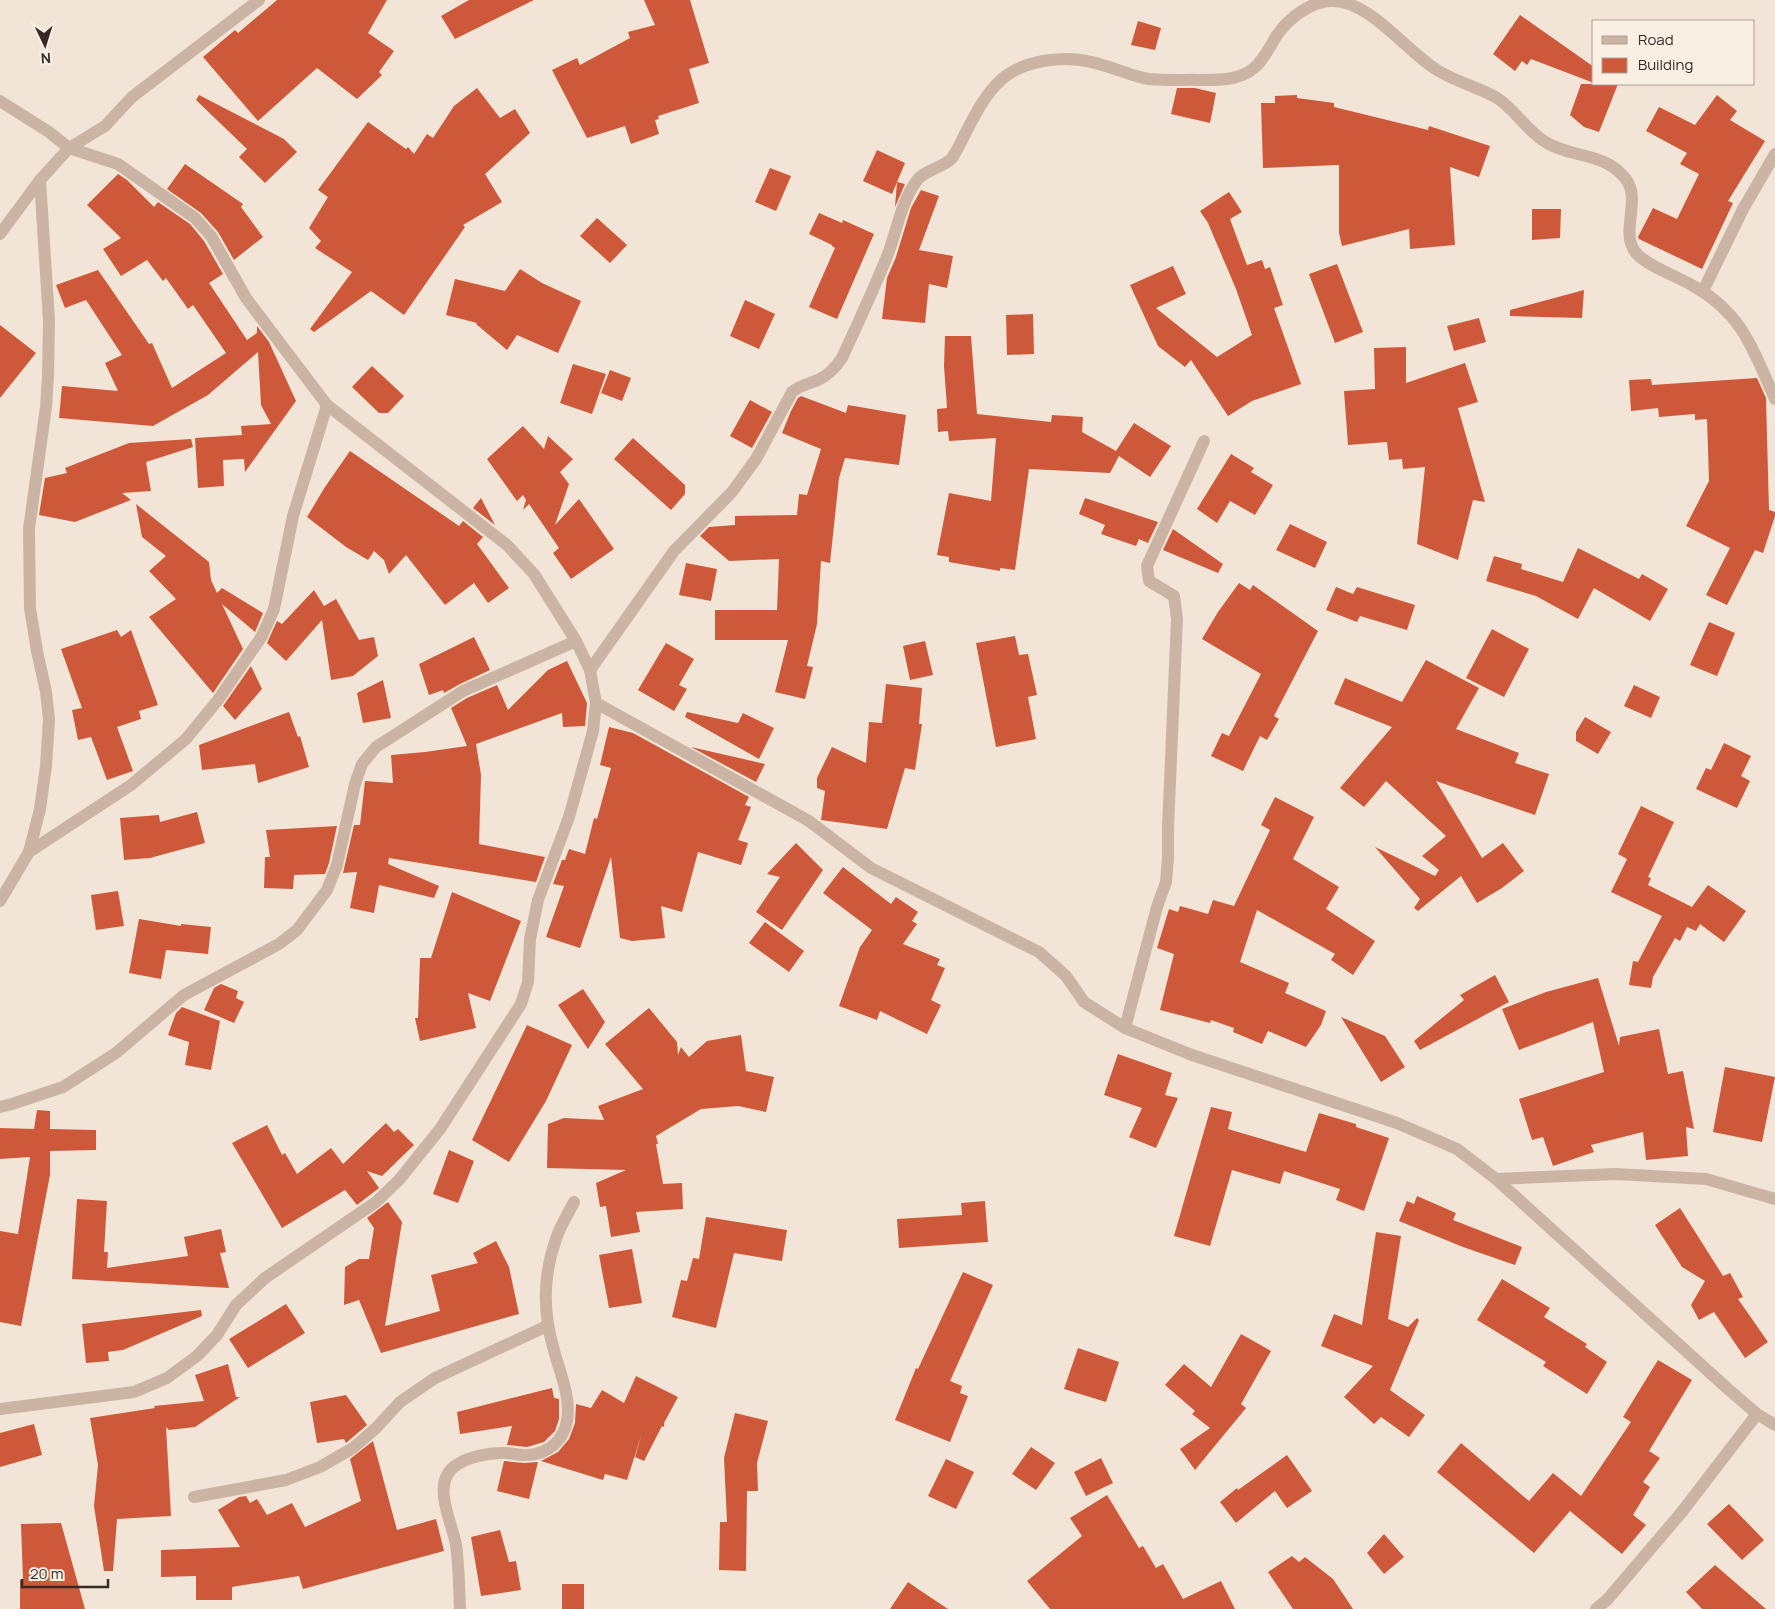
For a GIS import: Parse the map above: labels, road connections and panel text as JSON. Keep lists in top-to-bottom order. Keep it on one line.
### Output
{"legend":["Road","Building"],"scale_bar":"20 m","north":"bottom"}
